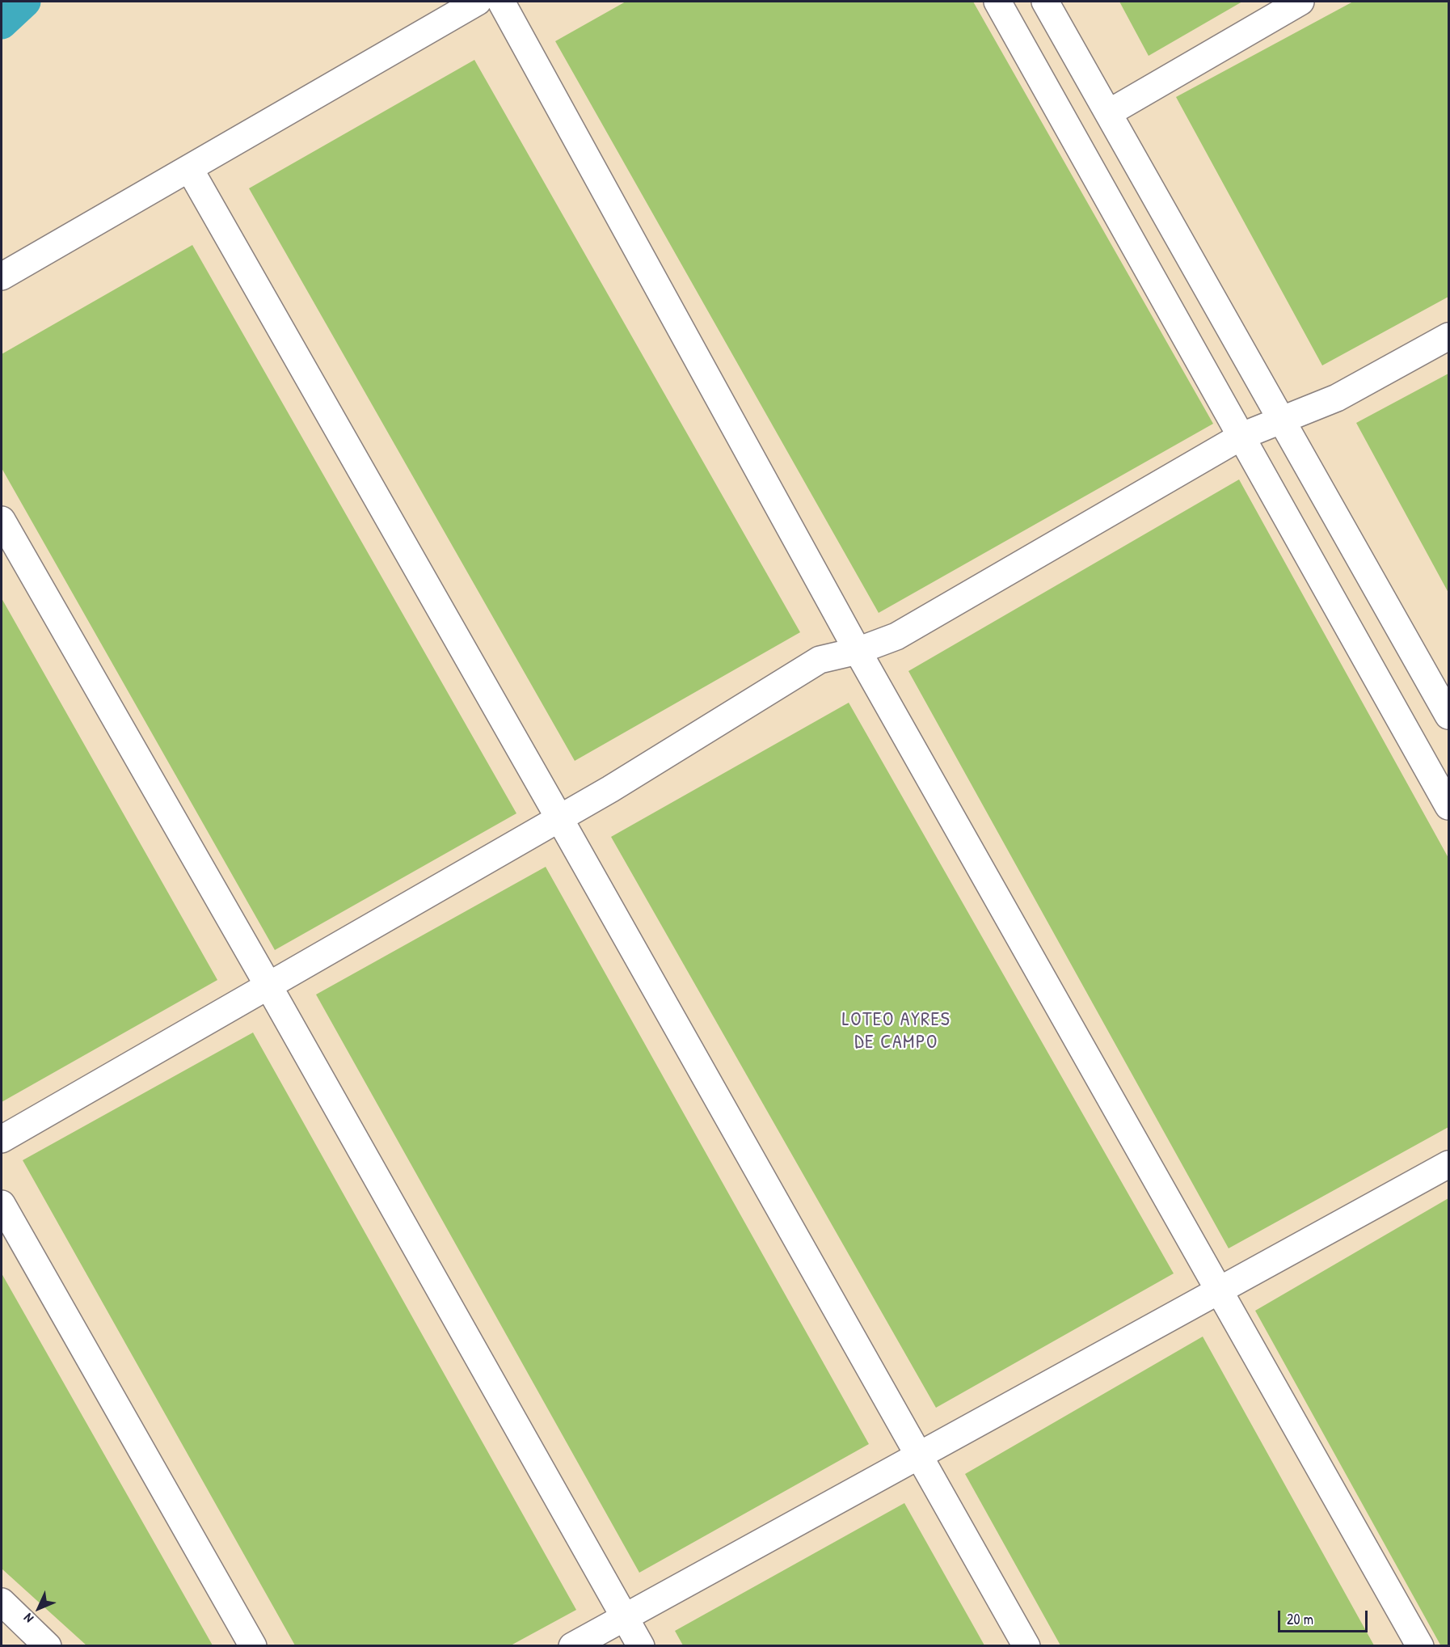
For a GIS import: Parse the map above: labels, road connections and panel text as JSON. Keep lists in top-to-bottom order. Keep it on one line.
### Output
{"districts":["LOTEO AYRES DE CAMPO"],"scale_bar":"20 m","north":"bottom left"}
